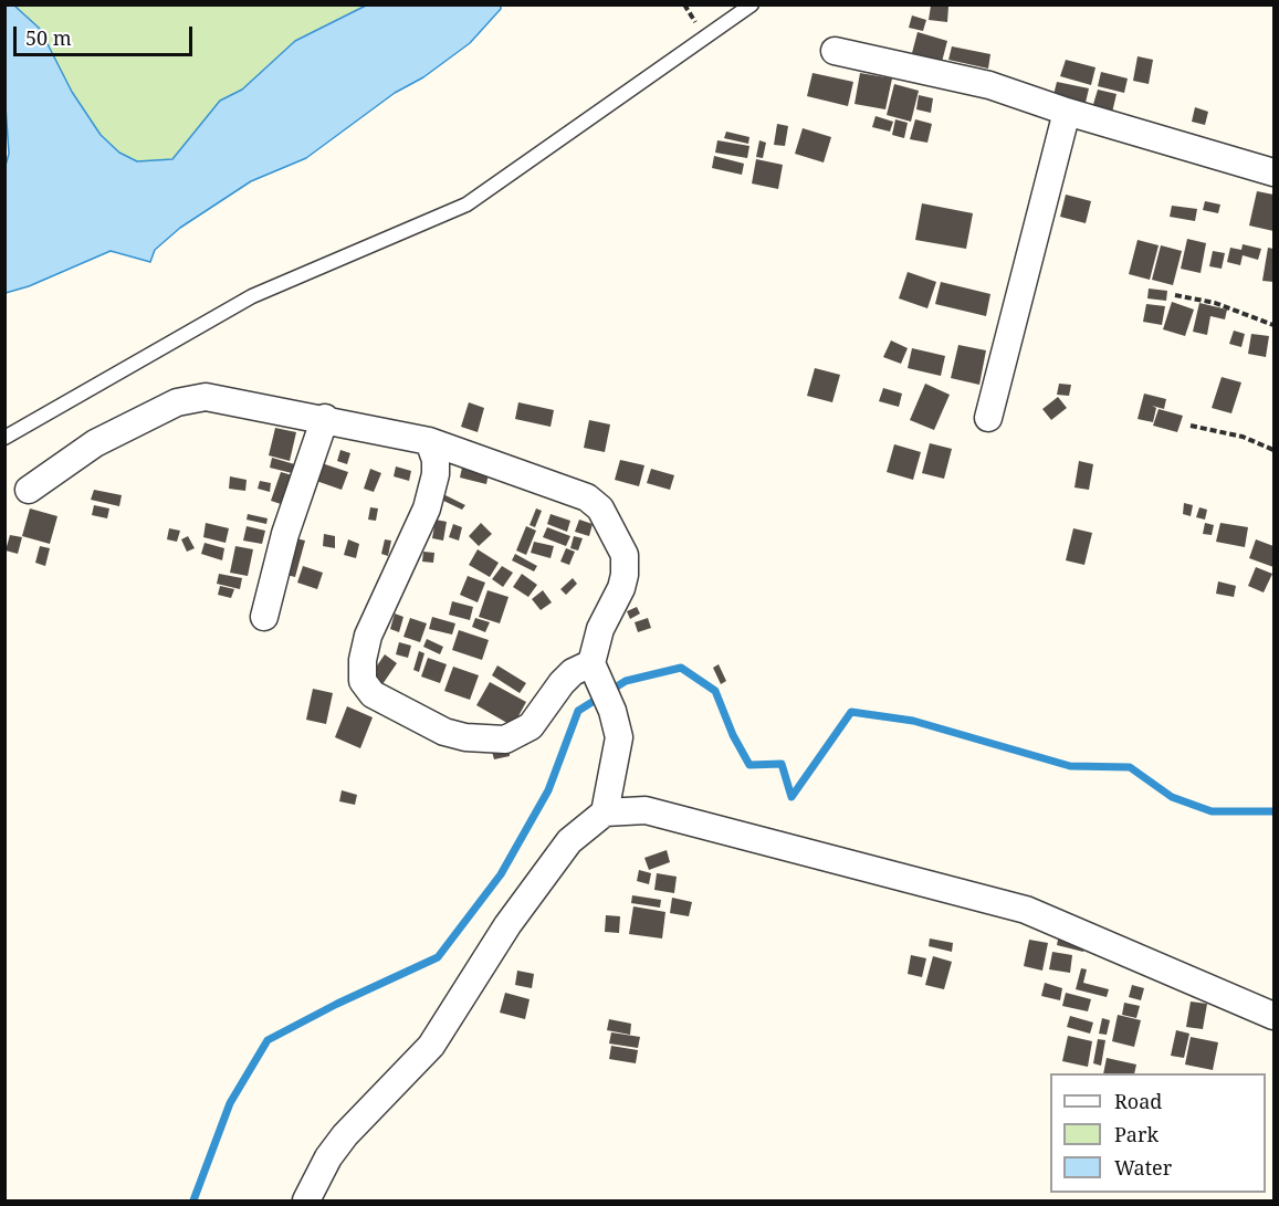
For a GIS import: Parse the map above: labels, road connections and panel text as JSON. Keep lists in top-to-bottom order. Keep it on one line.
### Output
{"legend":["Road","Park","Water"],"scale_bar":"50 m"}
